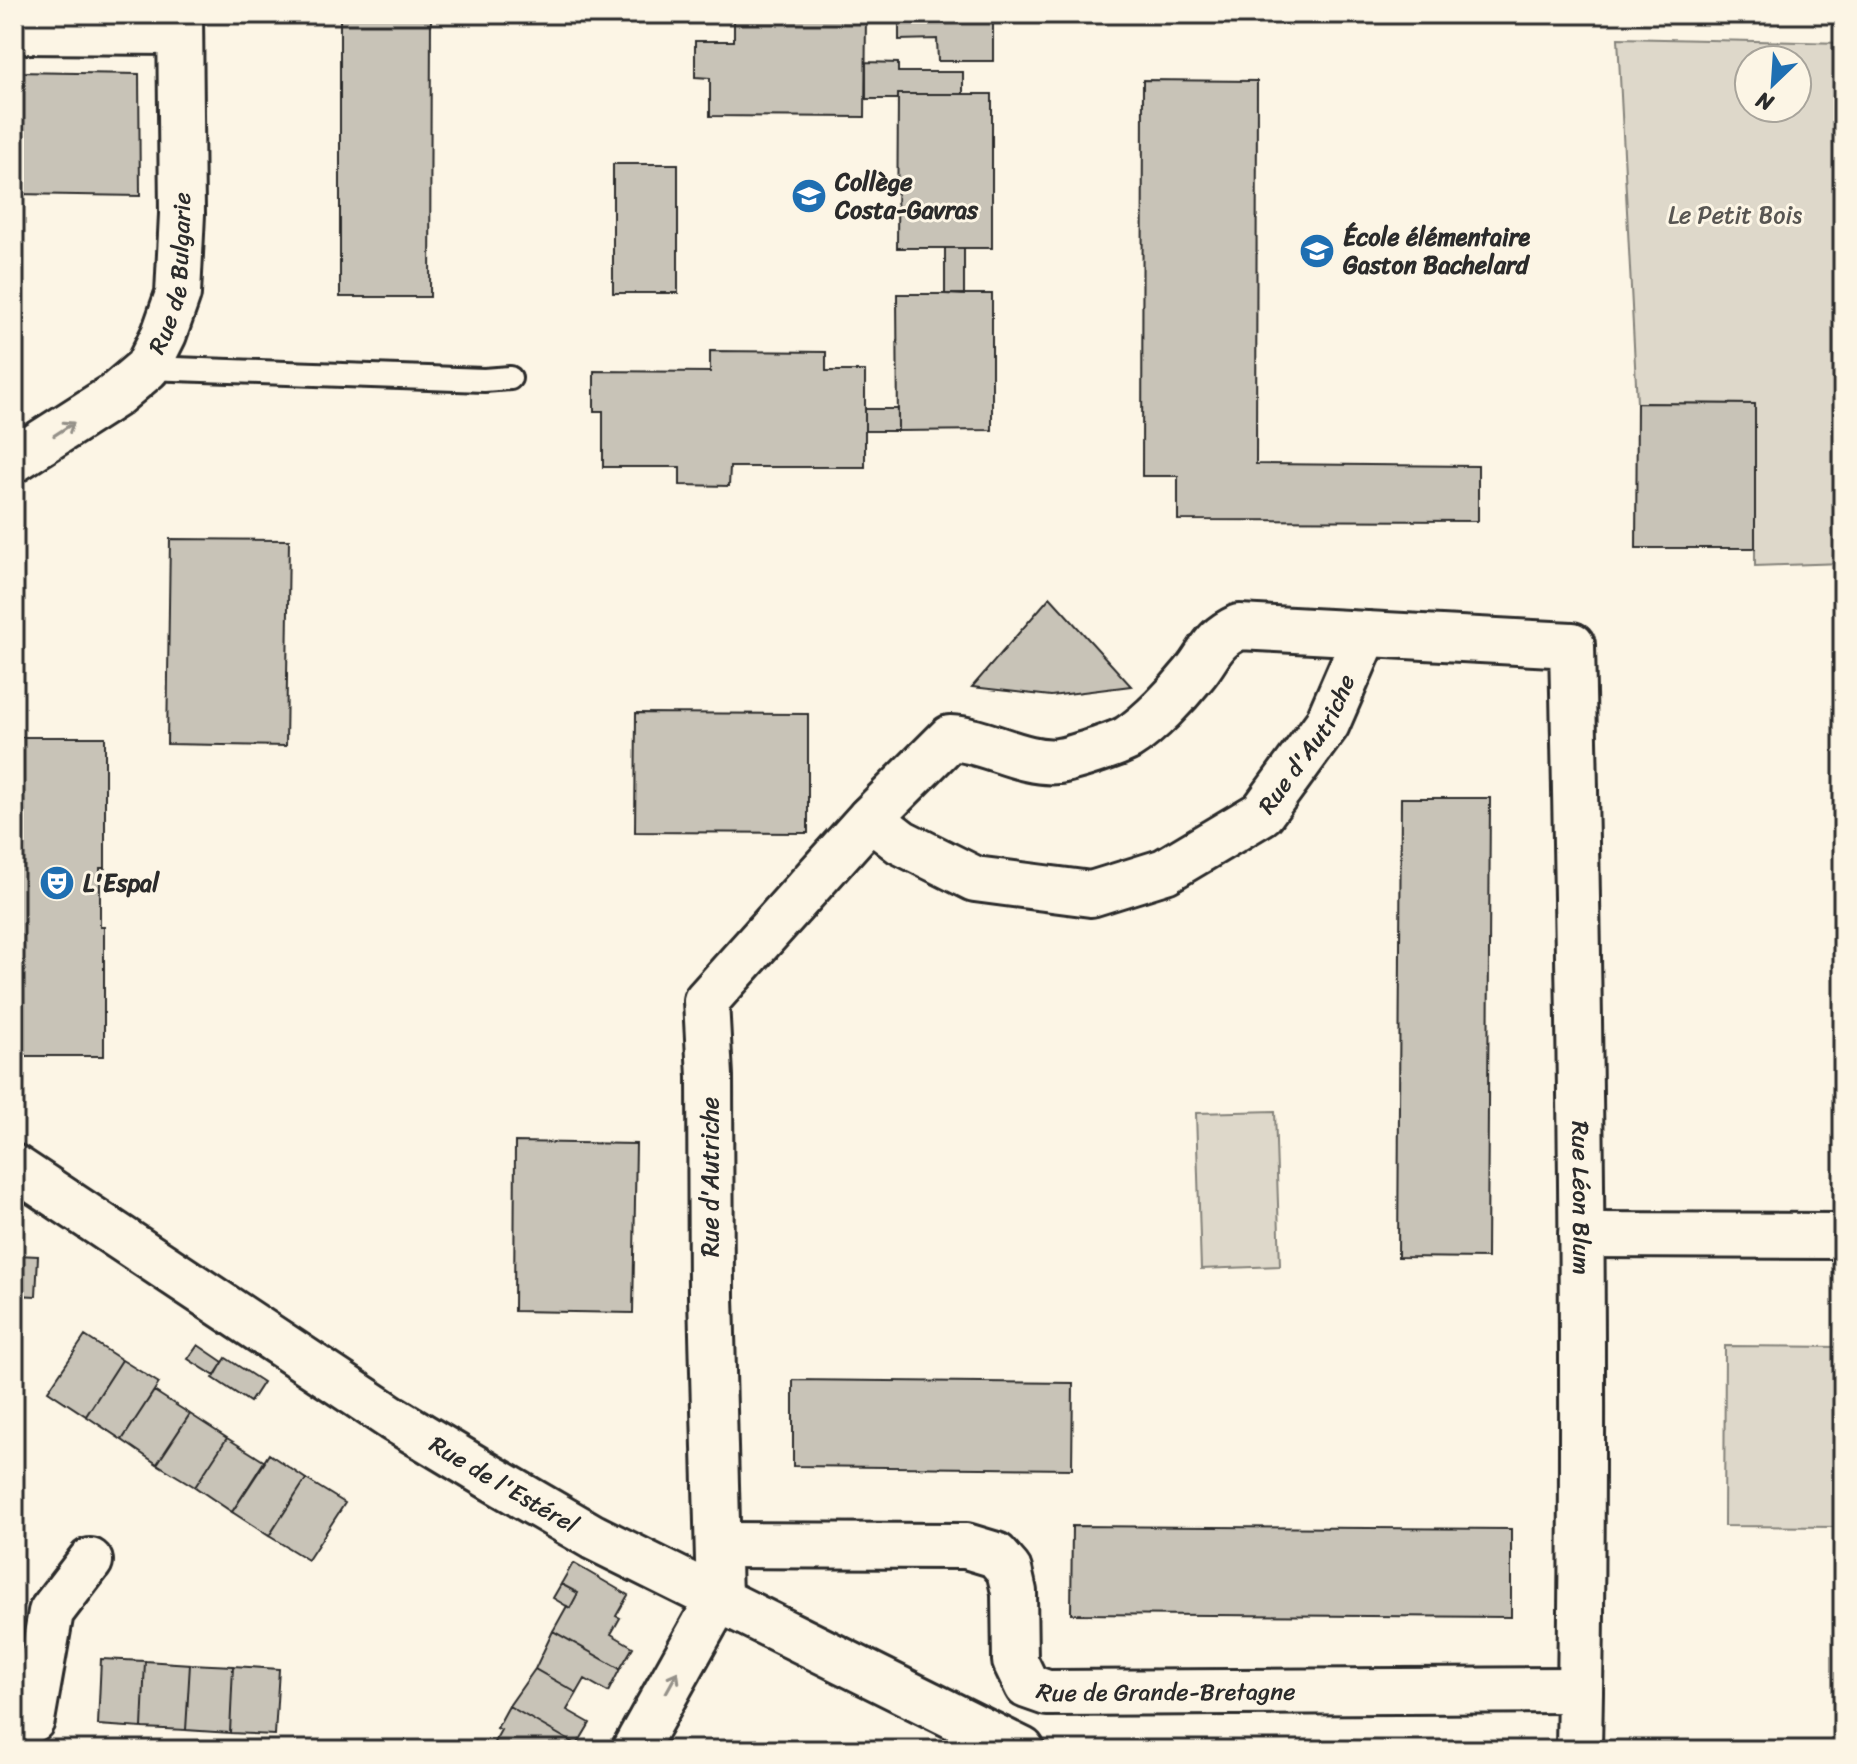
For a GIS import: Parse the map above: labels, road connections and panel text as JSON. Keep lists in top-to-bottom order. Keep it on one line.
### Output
{"streets":{"street":["Rue de Bulgarie","Rue d'Autriche","Rue Léon Blum","Rue de l'Estérel","Rue de Grande-Bretagne"]},"crossings":[["Rue d'Autriche","Rue Léon Blum"],["Rue d'Autriche","Rue de l'Estérel"],["Rue d'Autriche","Rue de Grande-Bretagne"],["Rue Léon Blum","Rue de Grande-Bretagne"]],"parks":["Le Petit Bois"],"places":{"school or university":["Collège Costa-Gavras","École élémentaire Gaston Bachelard"],"theatre":["L'Espal"]},"north":"bottom left"}
